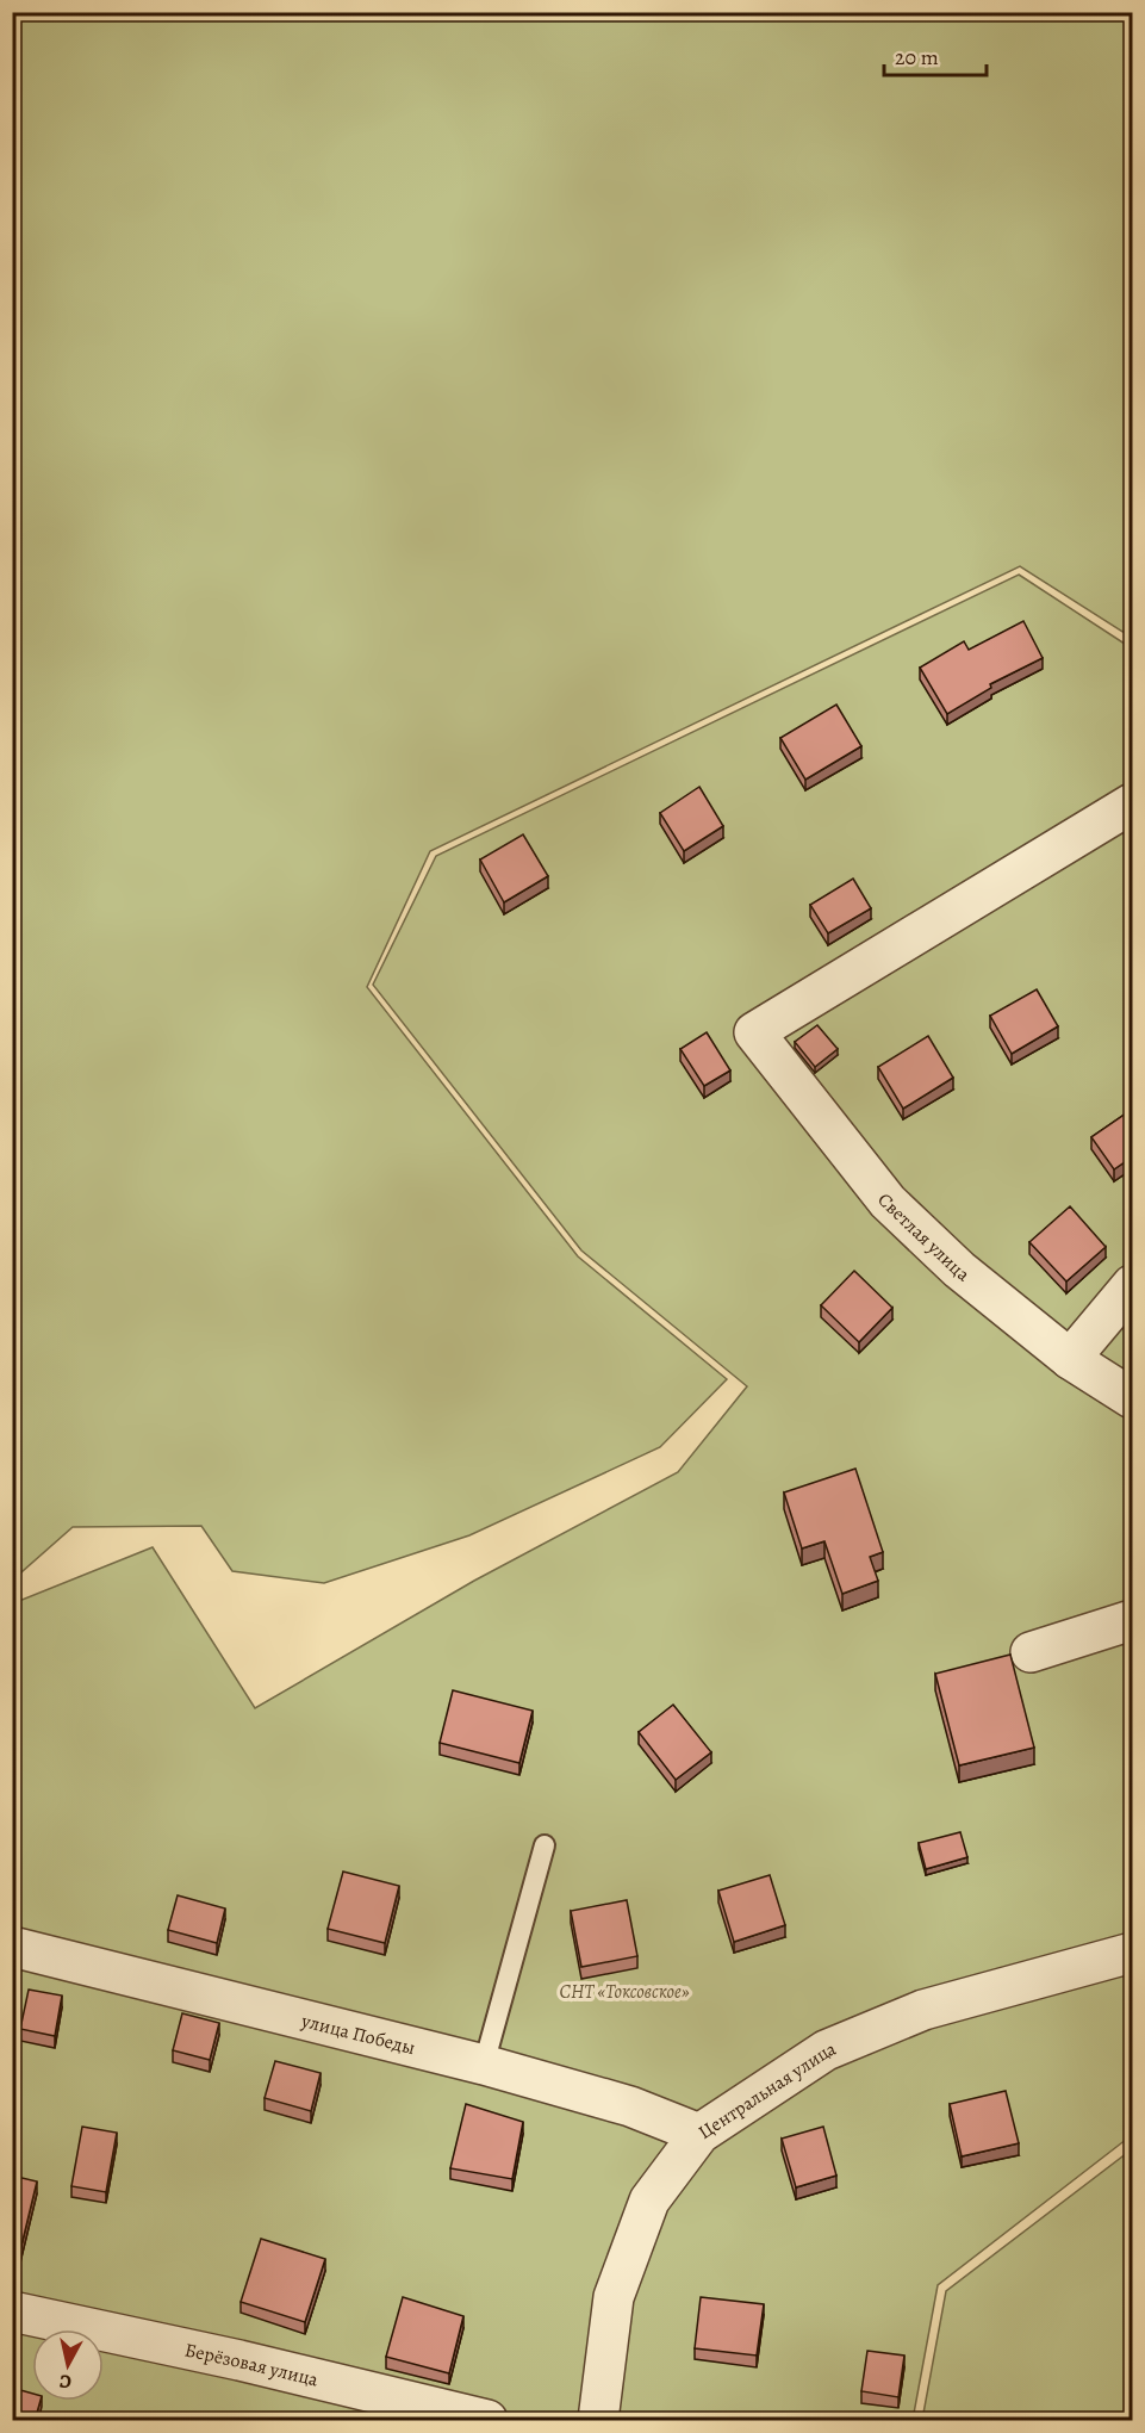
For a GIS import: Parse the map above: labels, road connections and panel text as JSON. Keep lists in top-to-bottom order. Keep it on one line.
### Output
{"streets":{"street":["Светлая улица","улица Победы","Центральная улица","Берёзовая улица"]},"crossings":[["улица Победы","Центральная улица"]],"parks":["СНТ «Токсовское»"],"scale_bar":"20 m","north":"bottom"}
